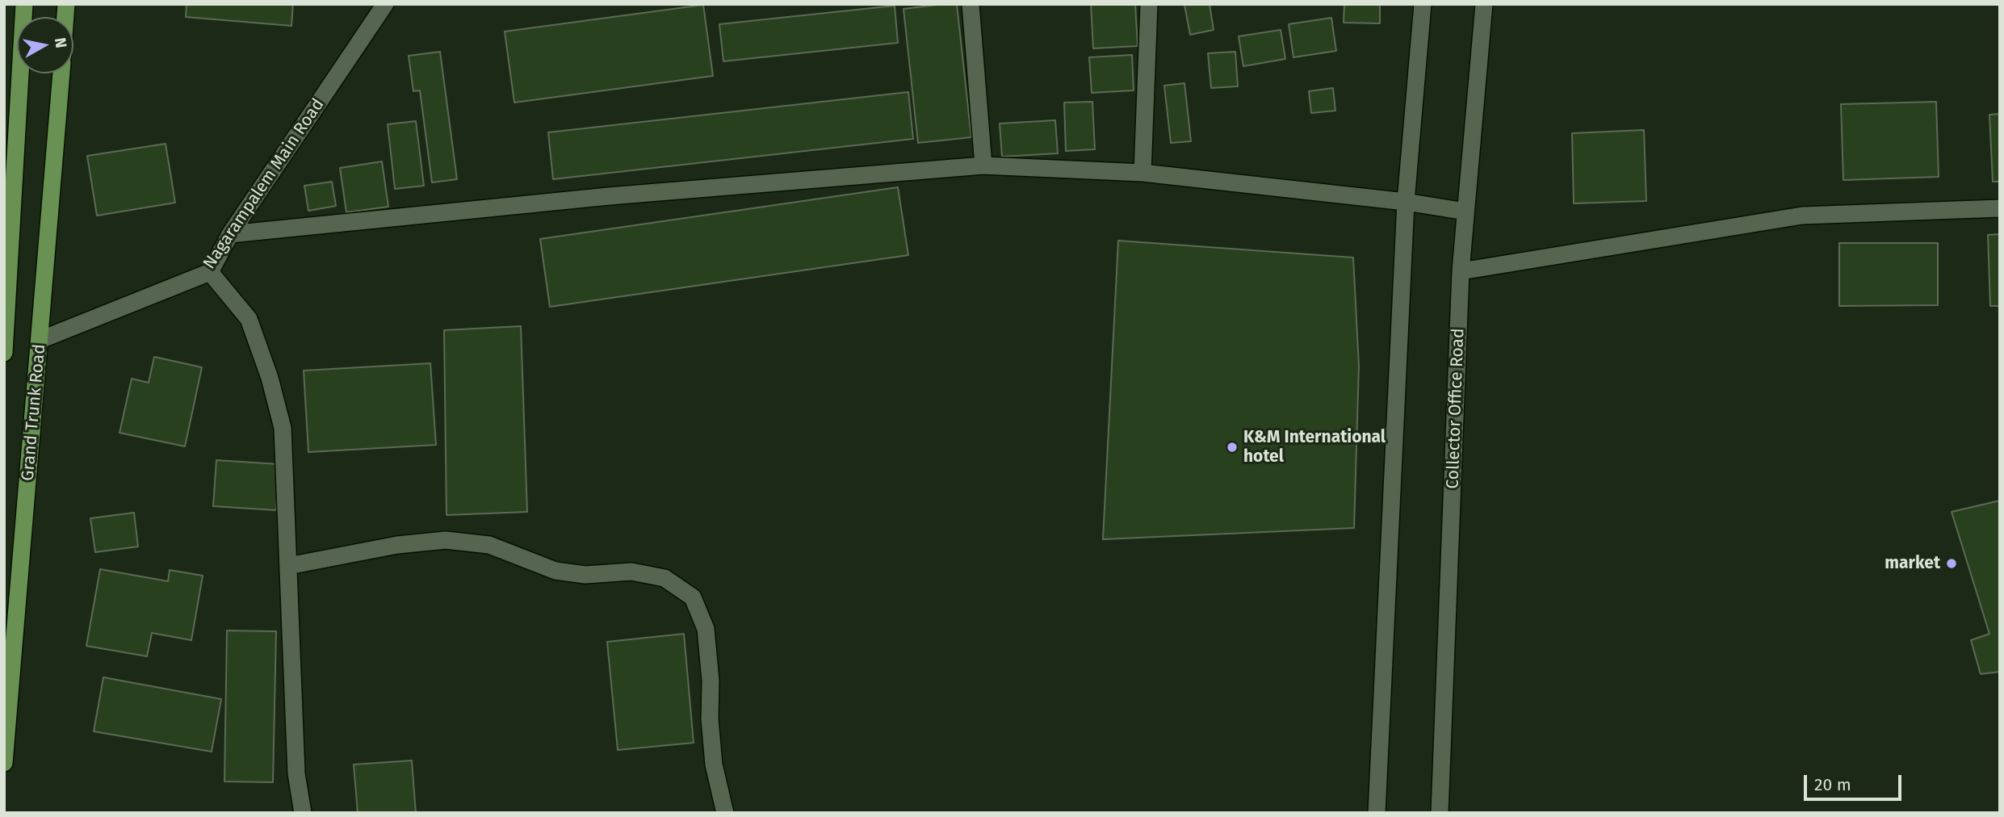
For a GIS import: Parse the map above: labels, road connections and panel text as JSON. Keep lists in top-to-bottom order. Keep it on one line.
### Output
{"streets":{"main road":["Grand Trunk Road"],"street":["Nagarampalem Main Road","Collector Office Road"]},"crossings":[["Nagarampalem Main Road","Grand Trunk Road"]],"places":["K&M International hotel","market"],"scale_bar":"20 m","north":"right"}
